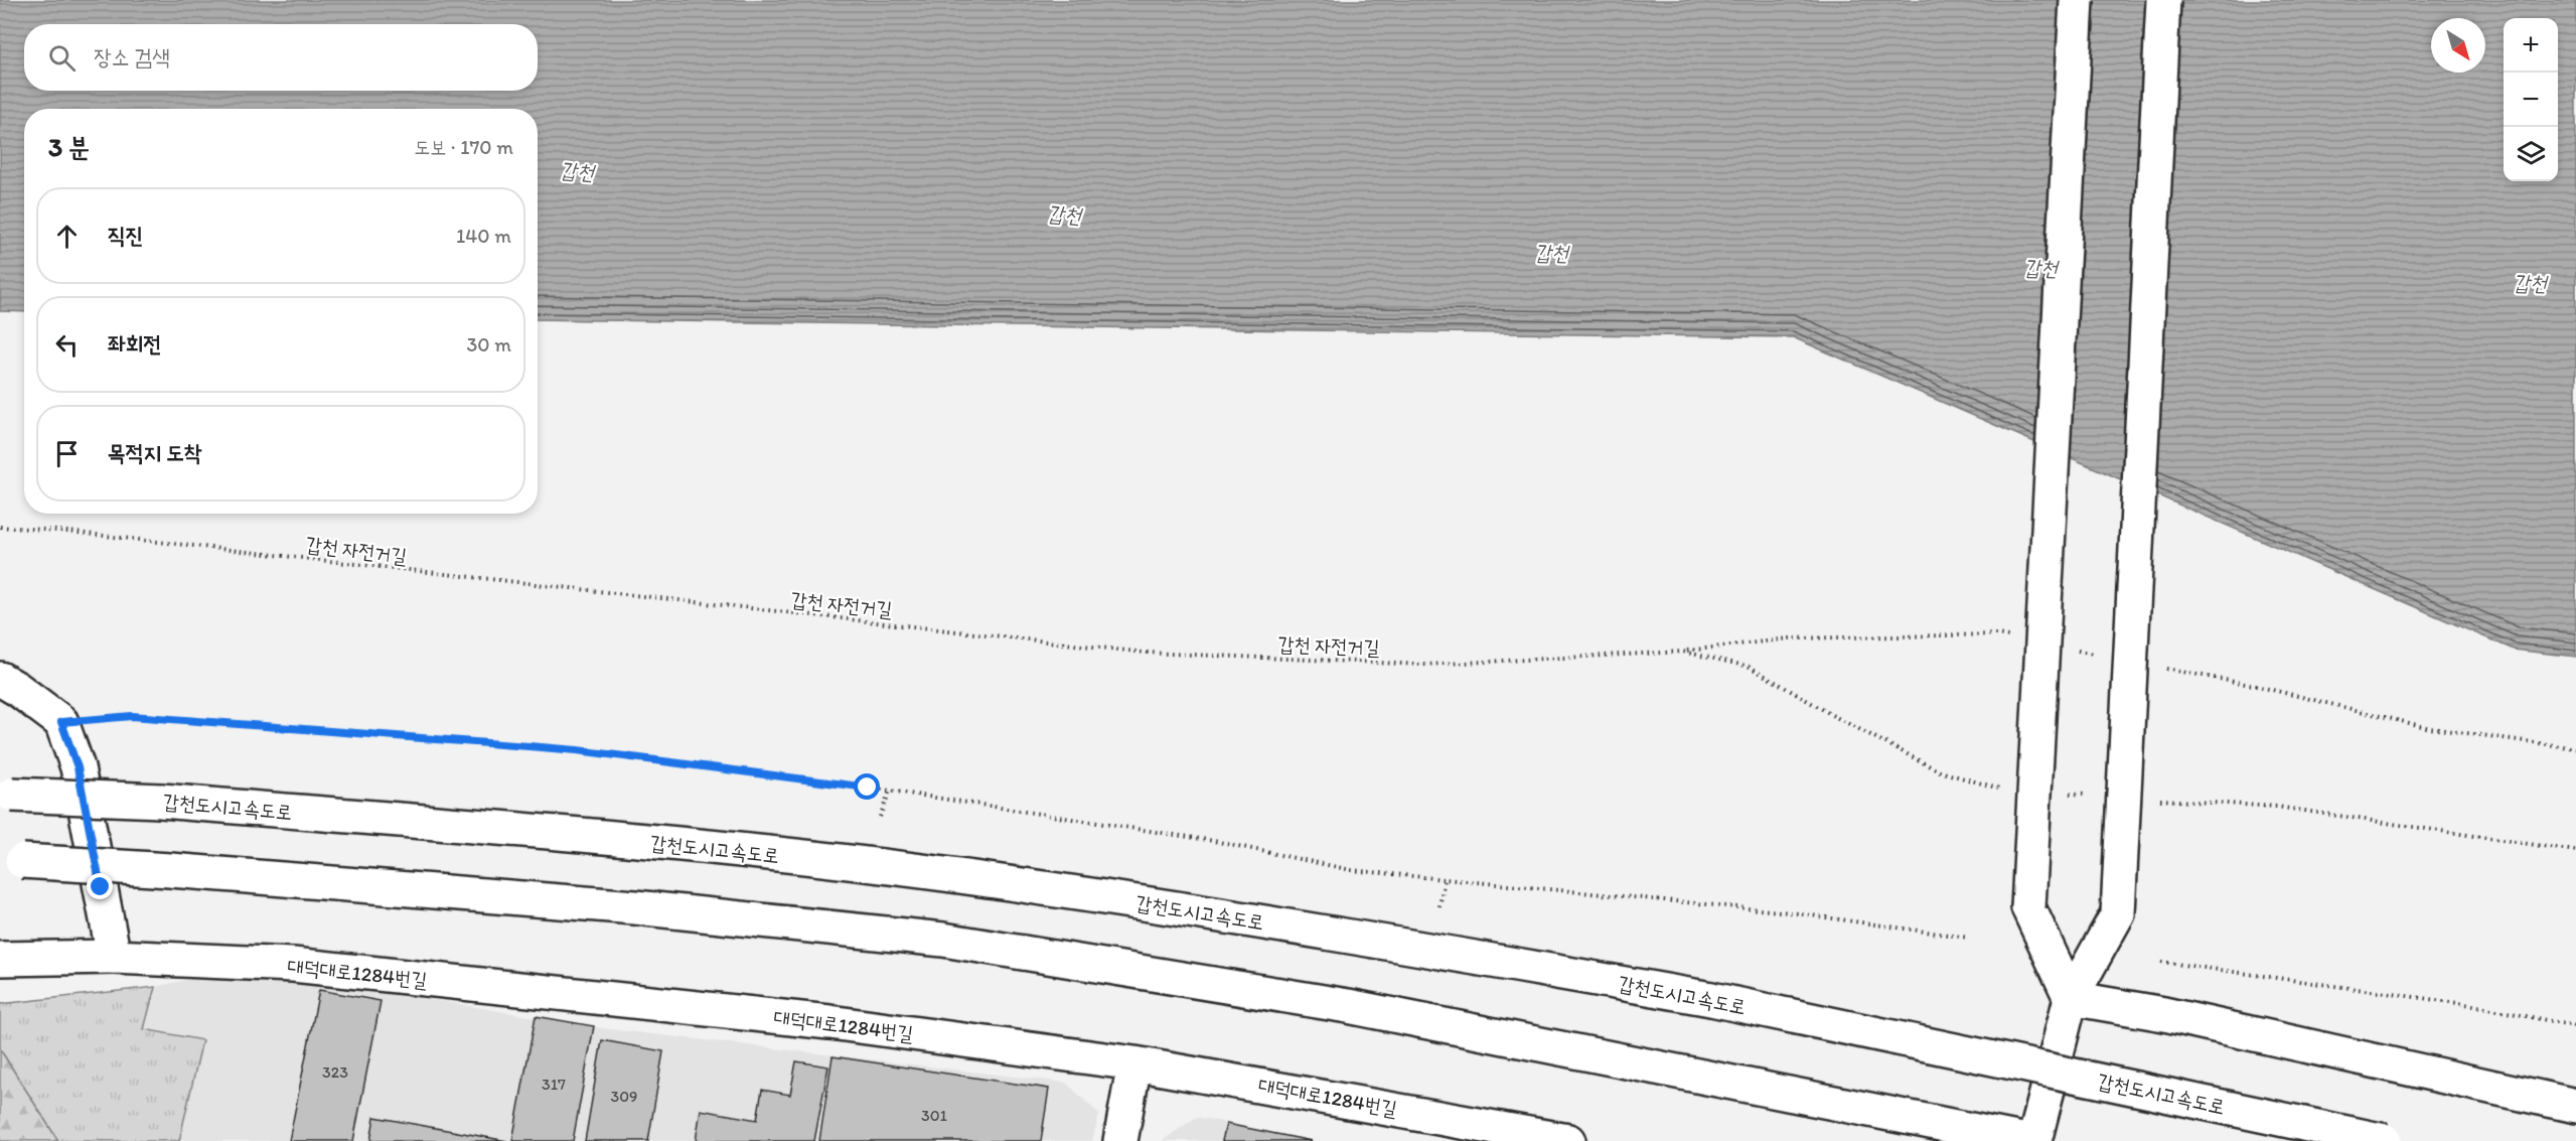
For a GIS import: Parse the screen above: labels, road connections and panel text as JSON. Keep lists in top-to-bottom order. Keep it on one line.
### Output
{"streets":{"main road":["갑천도시고속도로","대덕대로1284번길"],"path":["갑천 자전거길"]},"water":["갑천"],"house_numbers":["323","317","309","301"],"north":"bottom right","page":{"map_buttons":["+","−"],"search":"장소 검색","heading":["3 분","도보 · 170 m"],"list":[["직진","140 m"],["좌회전","30 m"],"목적지 도착"]}}
